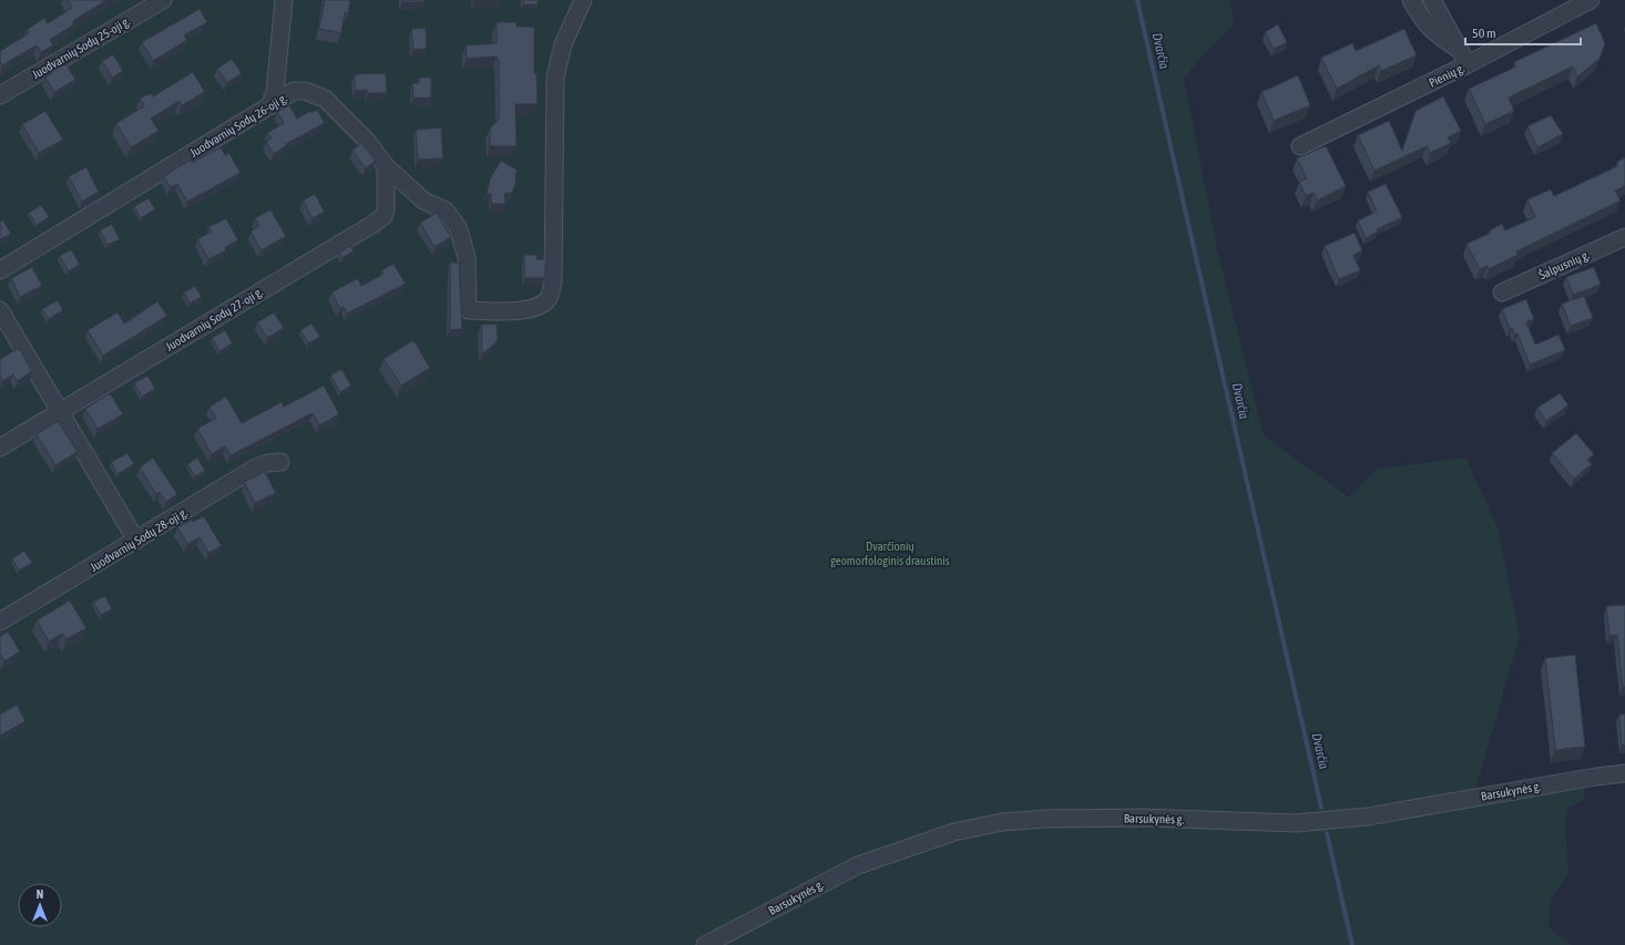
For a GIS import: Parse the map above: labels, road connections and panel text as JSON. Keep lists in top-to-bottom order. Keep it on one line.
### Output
{"streets":{"street":["Juodvarnių Sodų 25-oji g.","Pienių g.","Juodvarnių Sodų 26-oji g.","Šalpusnių g.","Juodvarnių Sodų 27-oji g.","Juodvarnių Sodų 28-oji g.","Barsukynės g."]},"crossings":[["Juodvarnių Sodų 26-oji g.","Juodvarnių Sodų 27-oji g."]],"water":["Dvarčia"],"parks":["Dvarčionių geomorfologinis draustinis"],"scale_bar":"50 m","north":"top"}
